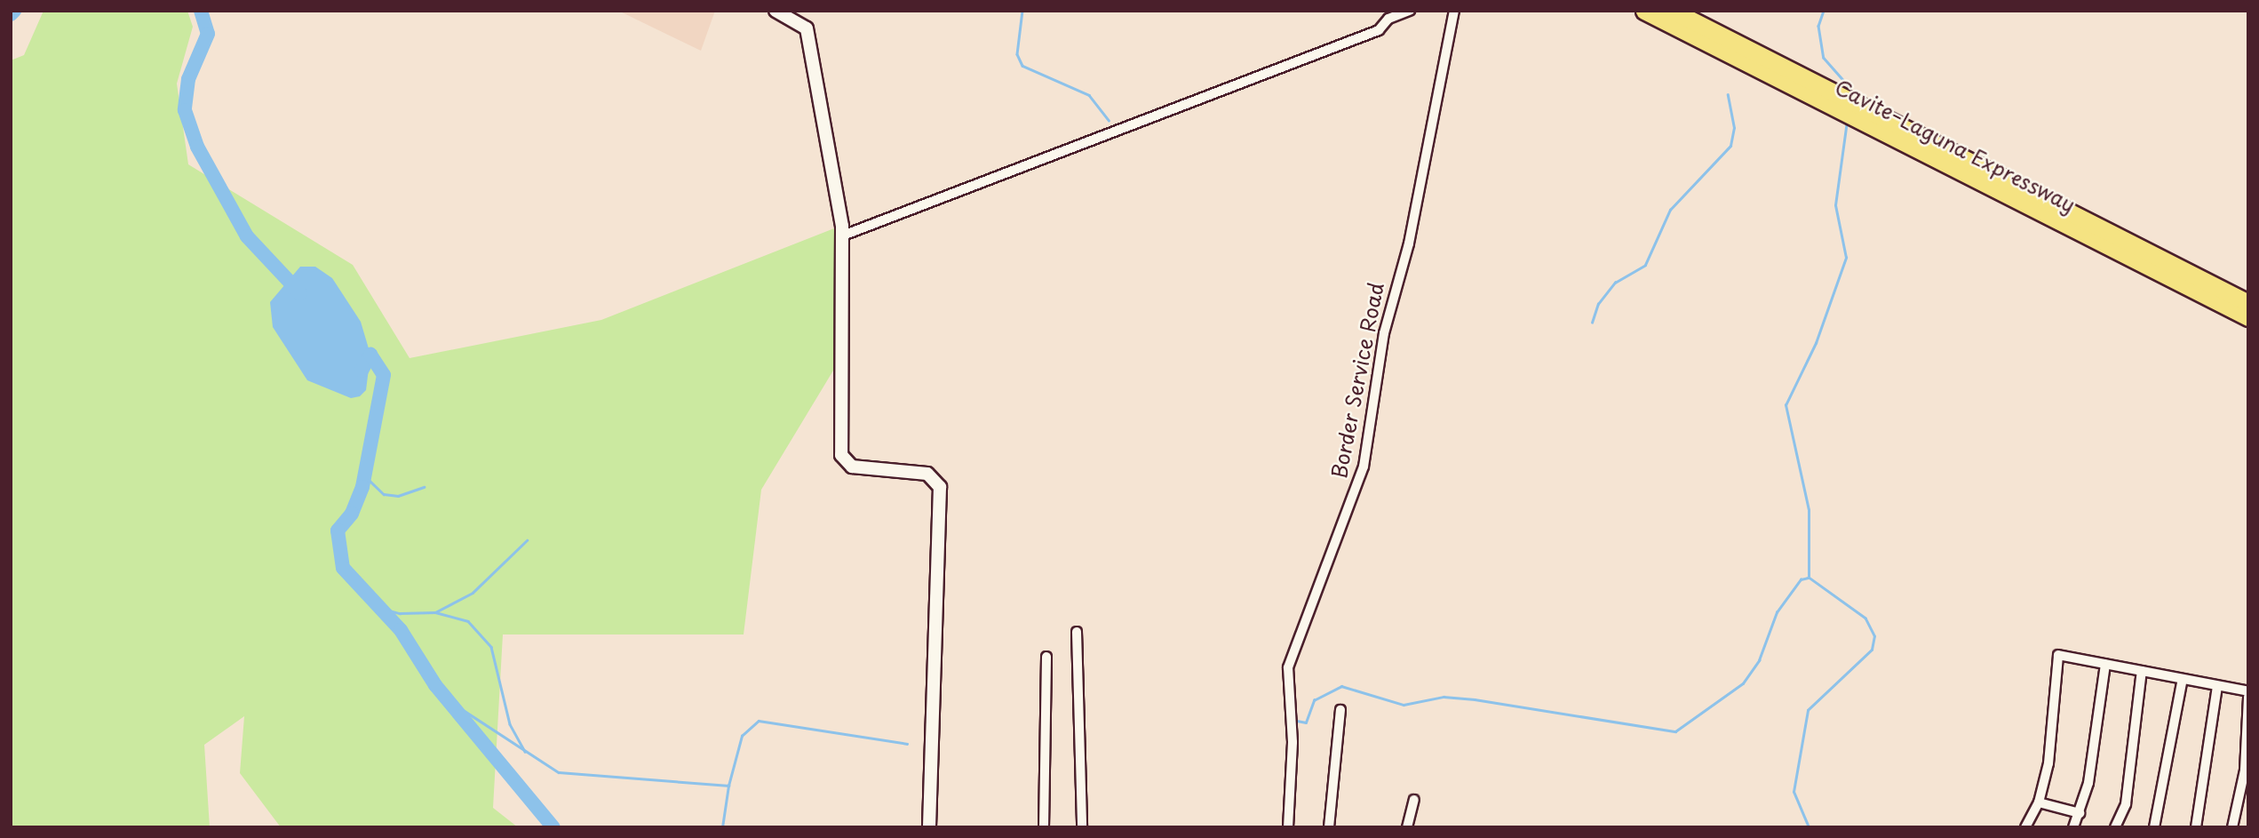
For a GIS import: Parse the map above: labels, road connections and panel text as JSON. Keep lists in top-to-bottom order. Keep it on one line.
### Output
{"streets":{"highway":["Cavite–Laguna Expressway"],"street":["Border Service Road"]}}
